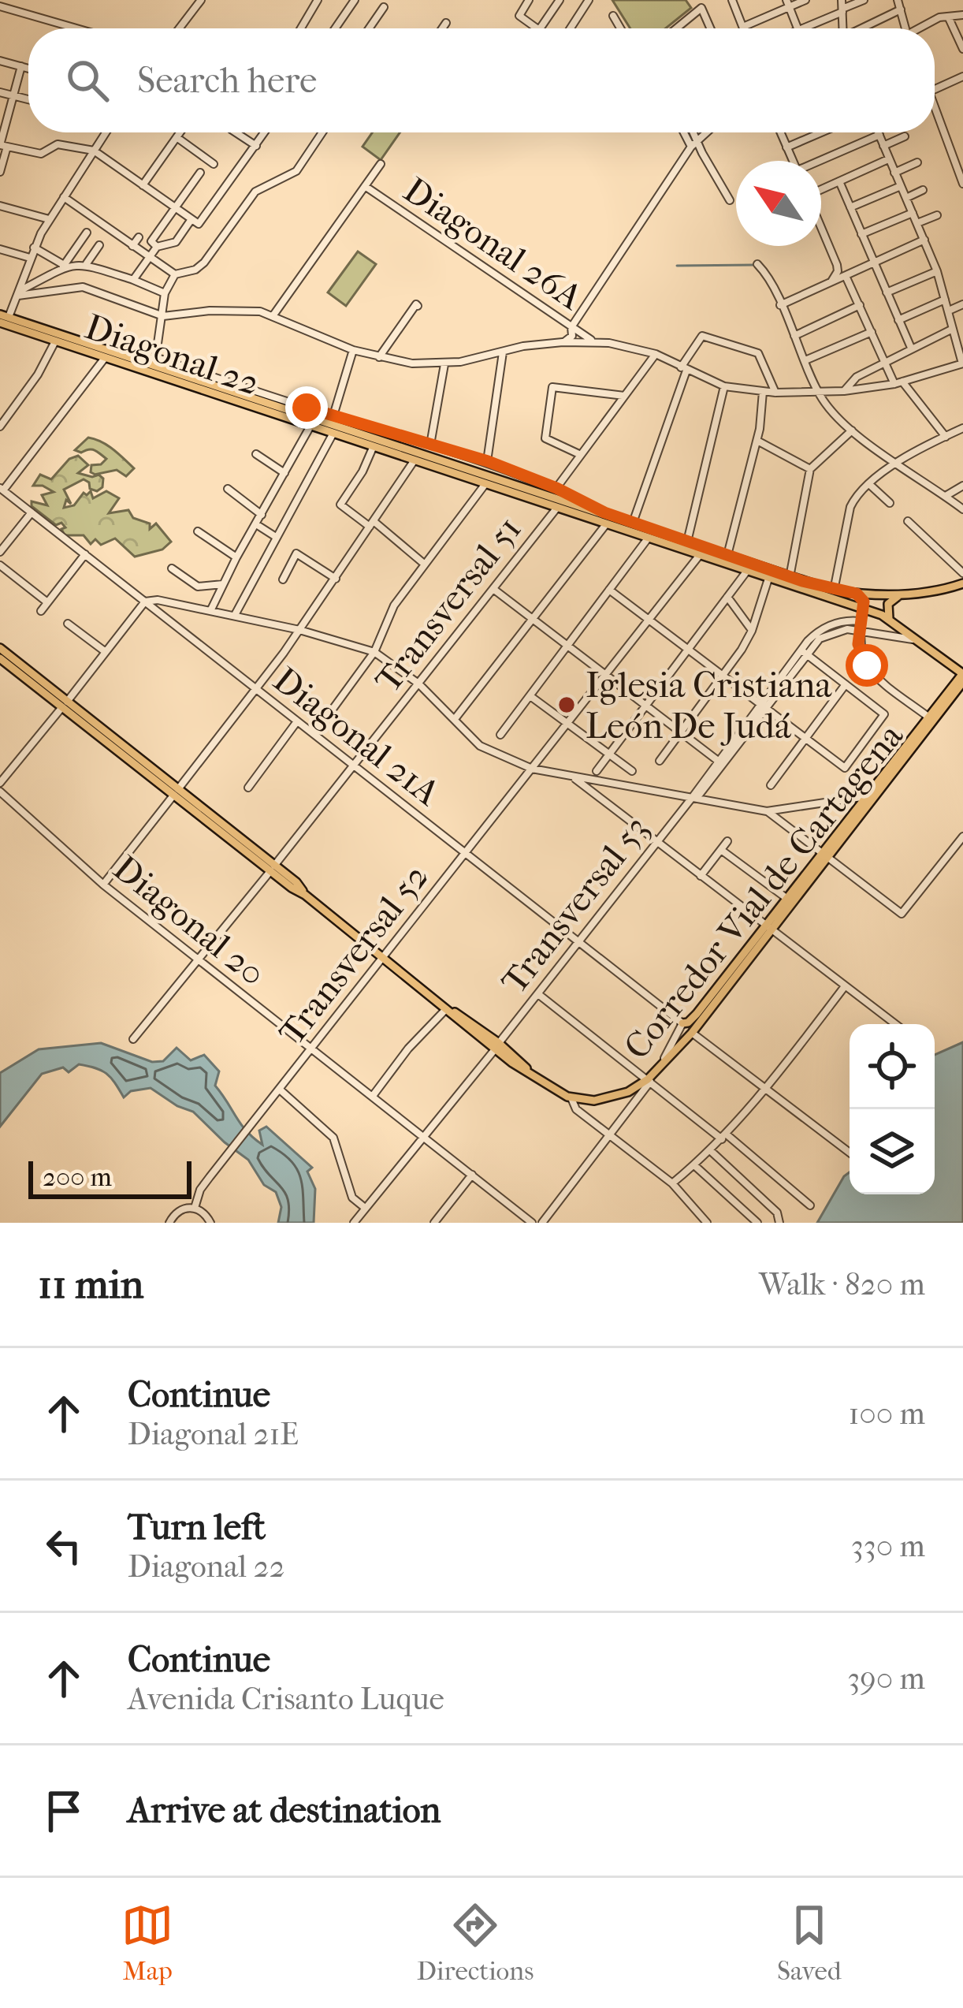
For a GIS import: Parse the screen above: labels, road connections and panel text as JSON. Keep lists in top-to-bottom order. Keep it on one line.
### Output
{"streets":{"main road":["Diagonal 22","Corredor Vial de Cartagena"],"street":["Diagonal 26A","Transversal 51","Diagonal 21A","Transversal 53","Diagonal 20","Transversal 52"]},"crossings":[["Diagonal 22","Transversal 51"],["Diagonal 22","Corredor Vial de Cartagena"],["Diagonal 22","Transversal 52"],["Transversal 51","Diagonal 21A"],["Transversal 51","Diagonal 20"],["Diagonal 21A","Corredor Vial de Cartagena"],["Diagonal 21A","Transversal 53"],["Diagonal 21A","Transversal 52"],["Transversal 53","Diagonal 20"],["Diagonal 20","Transversal 52"]],"places":["Iglesia Cristiana León De Judá"],"scale_bar":"200 m","north":"top left","page":{"search":"Search here","scale":"200 m","heading":["11 min","Walk · 820 m"],"list":[["Continue","Diagonal 21E","100 m"],["Turn left","Diagonal 22","330 m"],["Continue","Avenida Crisanto Luque","390 m"],"Arrive at destination"],"nav":["Map","Directions","Saved"]}}
